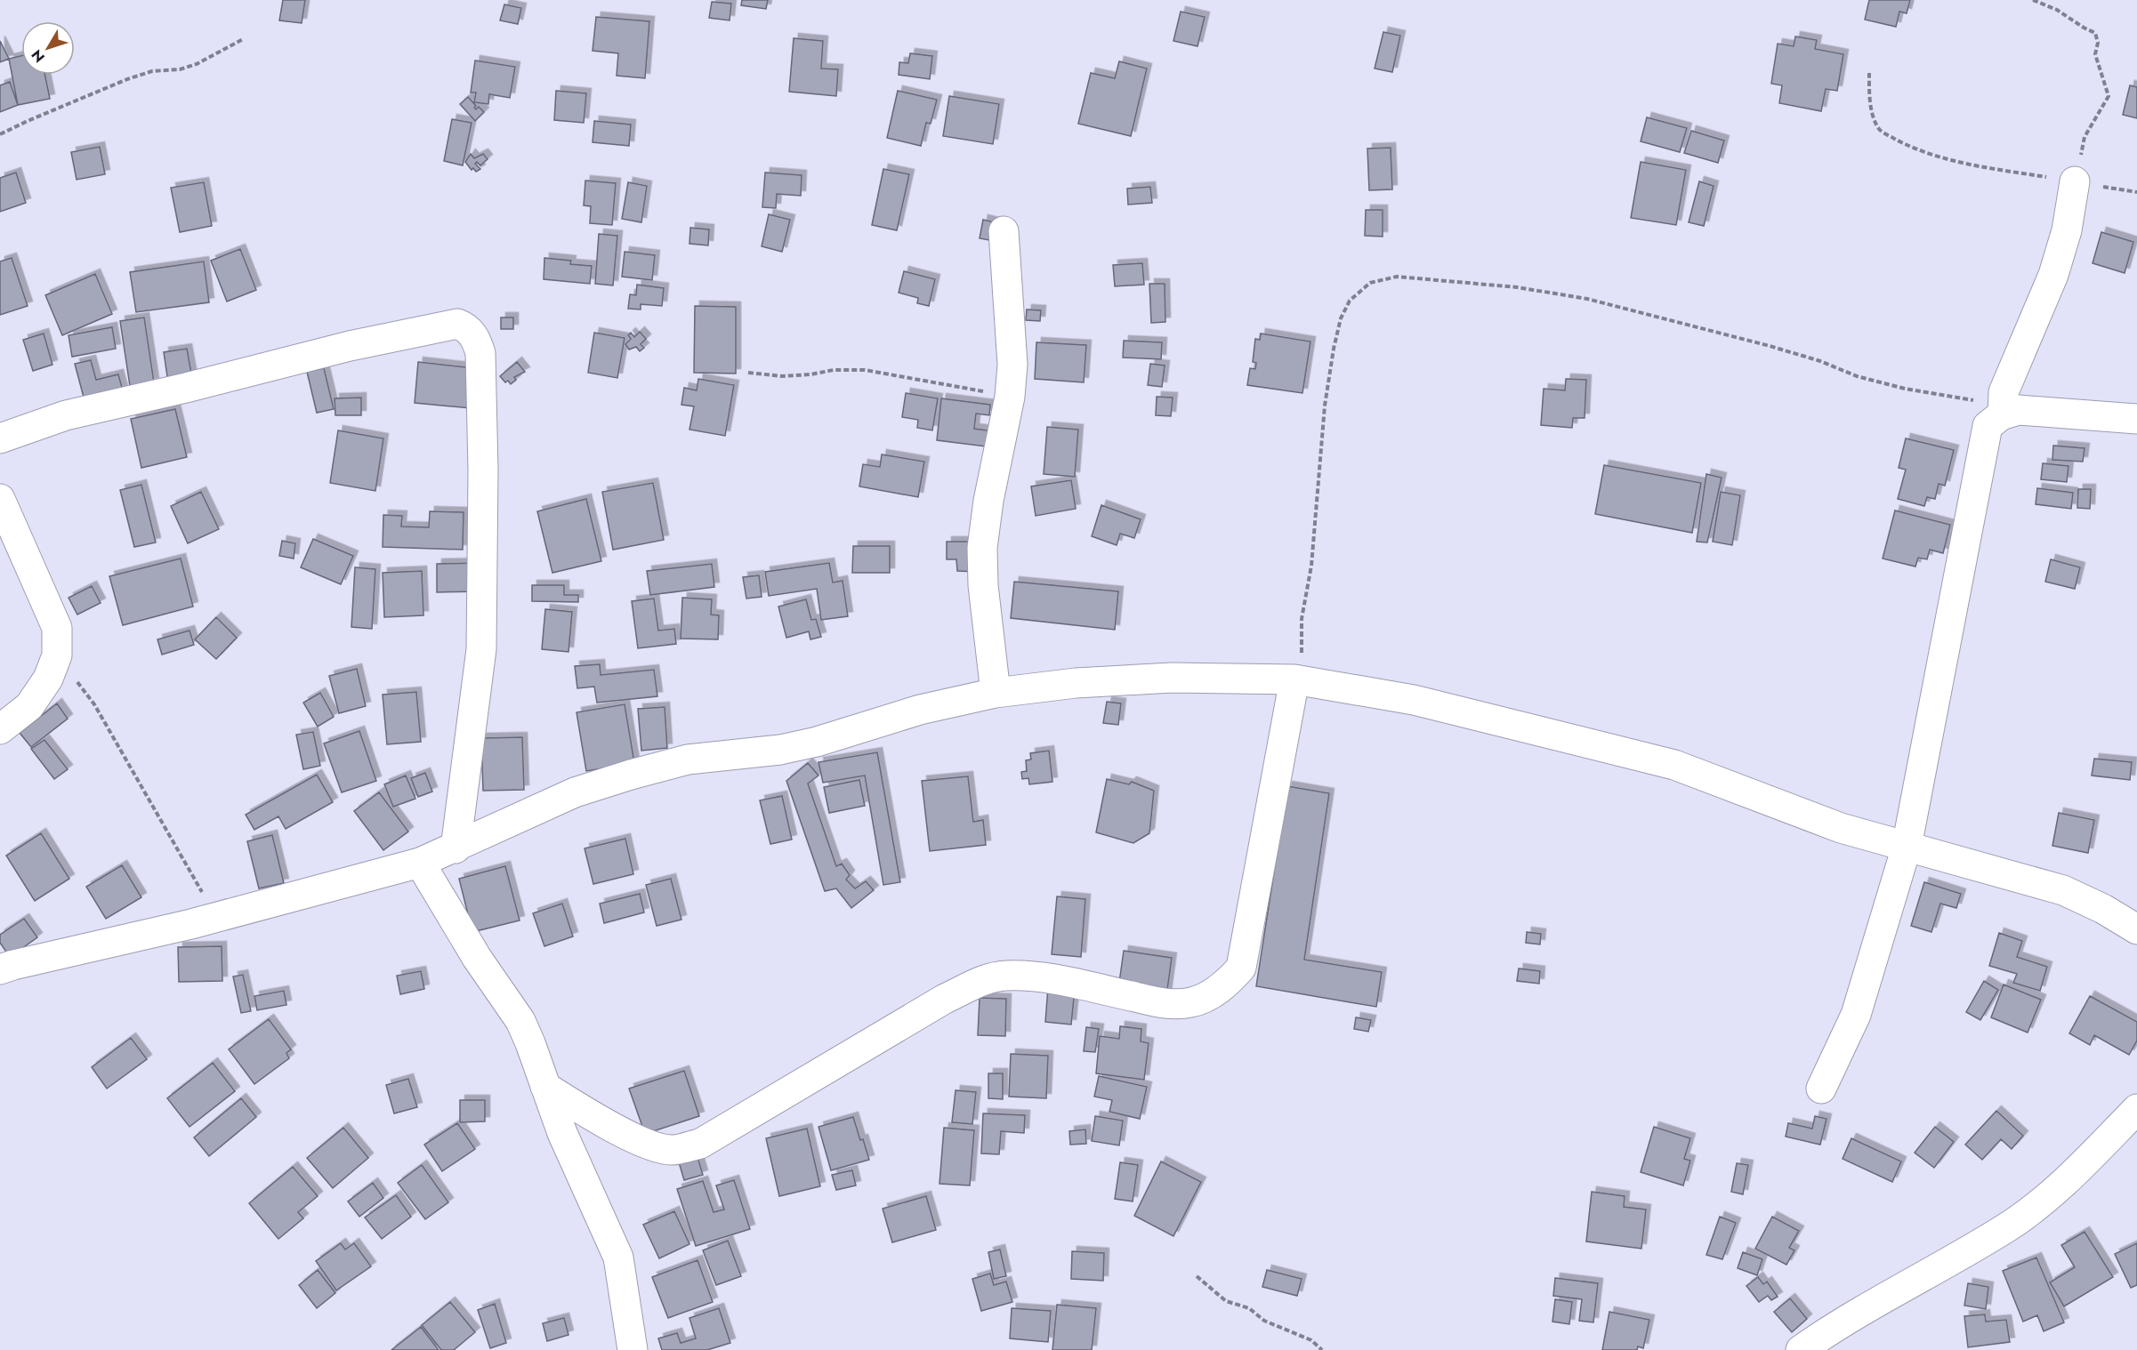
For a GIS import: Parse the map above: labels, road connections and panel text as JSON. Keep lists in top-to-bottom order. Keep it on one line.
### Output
{"north":"bottom left"}
